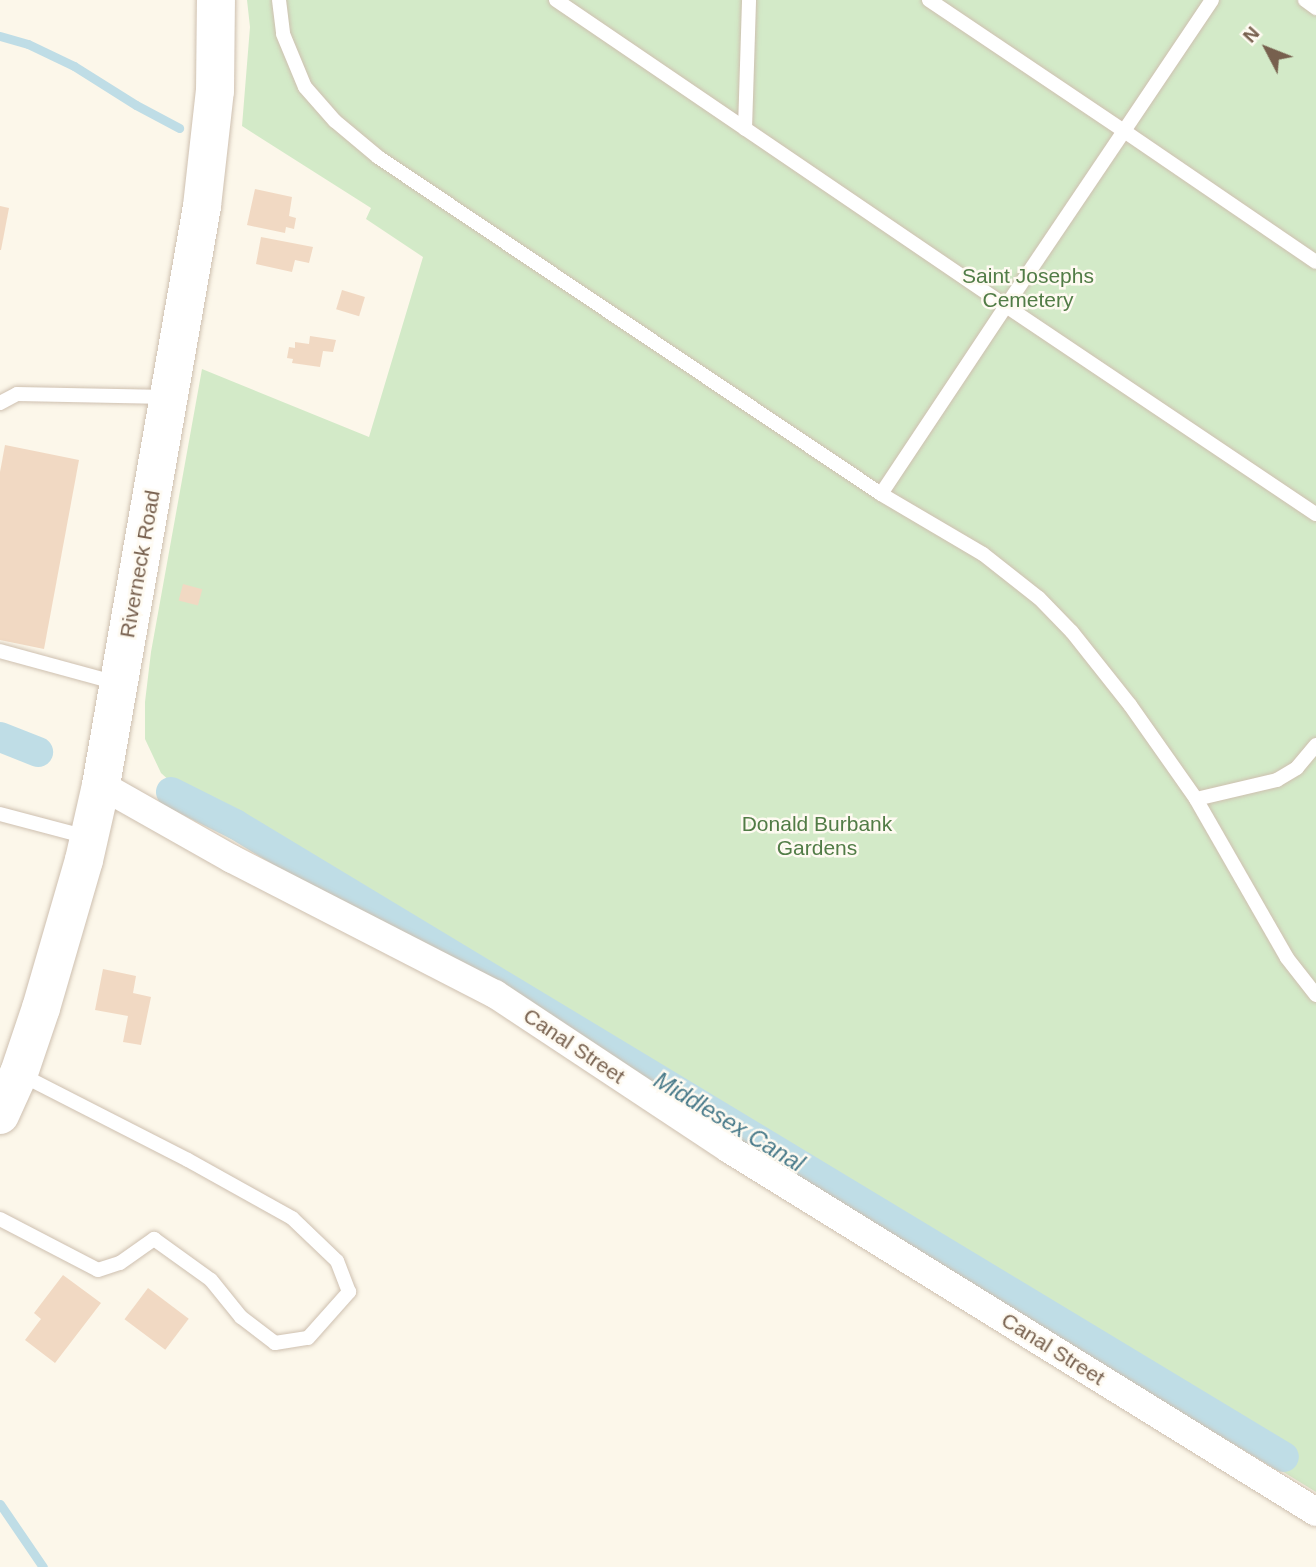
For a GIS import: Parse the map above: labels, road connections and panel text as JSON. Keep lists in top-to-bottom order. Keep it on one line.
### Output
{"streets":{"main road":["Riverneck Road"],"street":["Canal Street"]},"crossings":[["Riverneck Road","Canal Street"]],"water":["Middlesex Canal"],"parks":["Saint Josephs Cemetery","Donald Burbank Gardens"],"north":"top left"}
